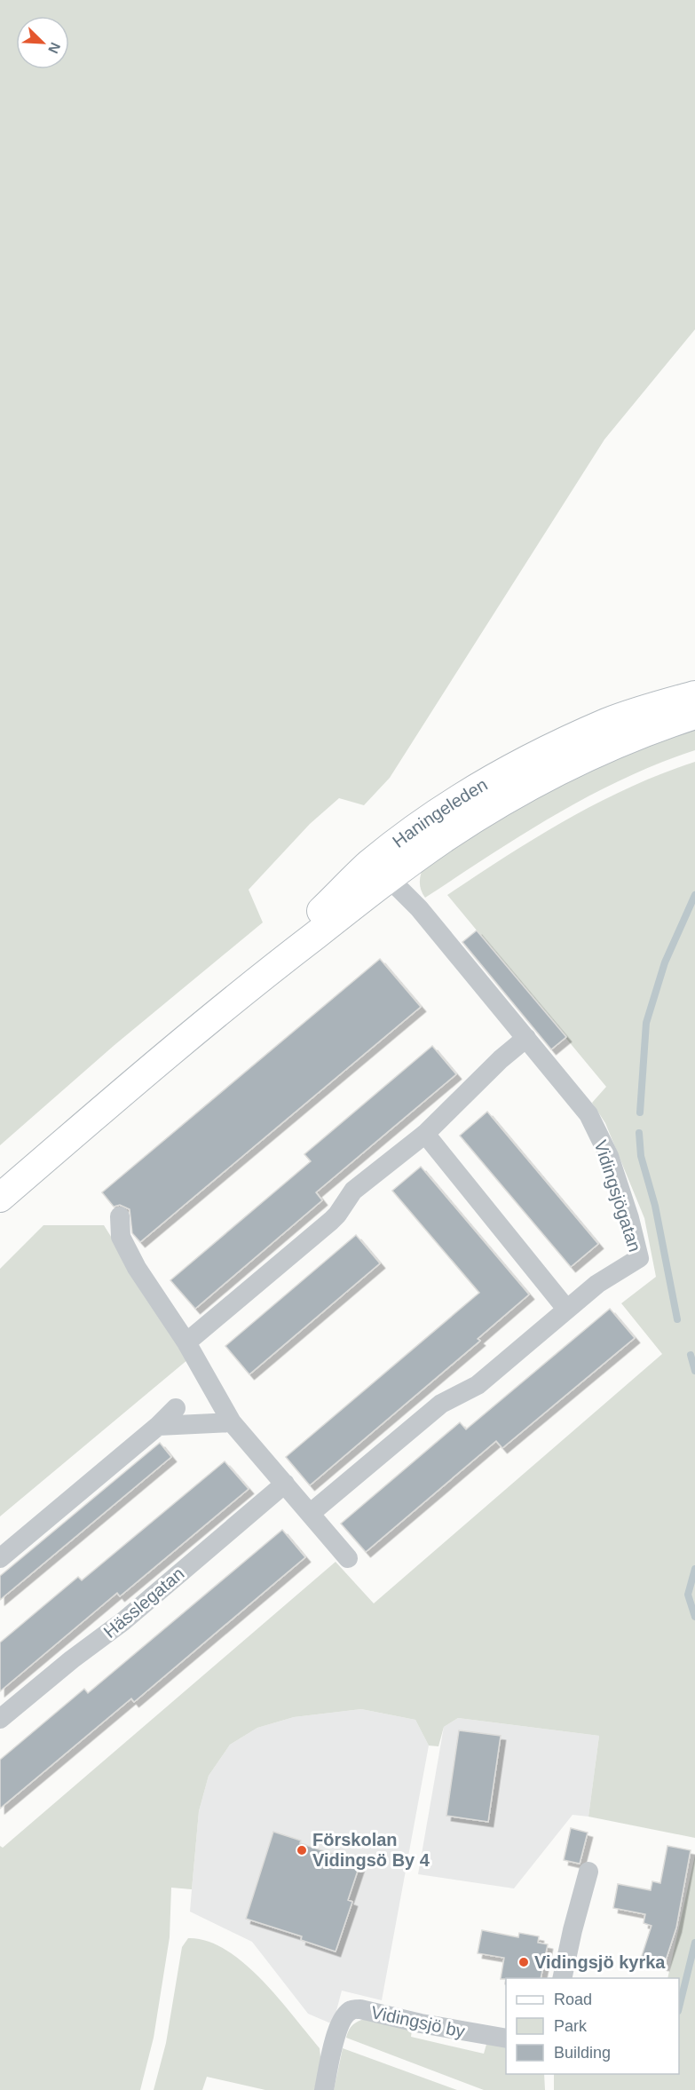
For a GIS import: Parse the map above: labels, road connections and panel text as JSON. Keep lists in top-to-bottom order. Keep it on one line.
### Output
{"streets":{"main road":["Haningeleden"],"street":["Vidingsjögatan","Hässlegatan","Vidingsjö by"]},"crossings":[["Haningeleden","Vidingsjögatan"]],"places":["Förskolan Vidingsö By 4","Vidingsjö kyrka"],"legend":["Road","Park","Building"],"north":"bottom right"}
